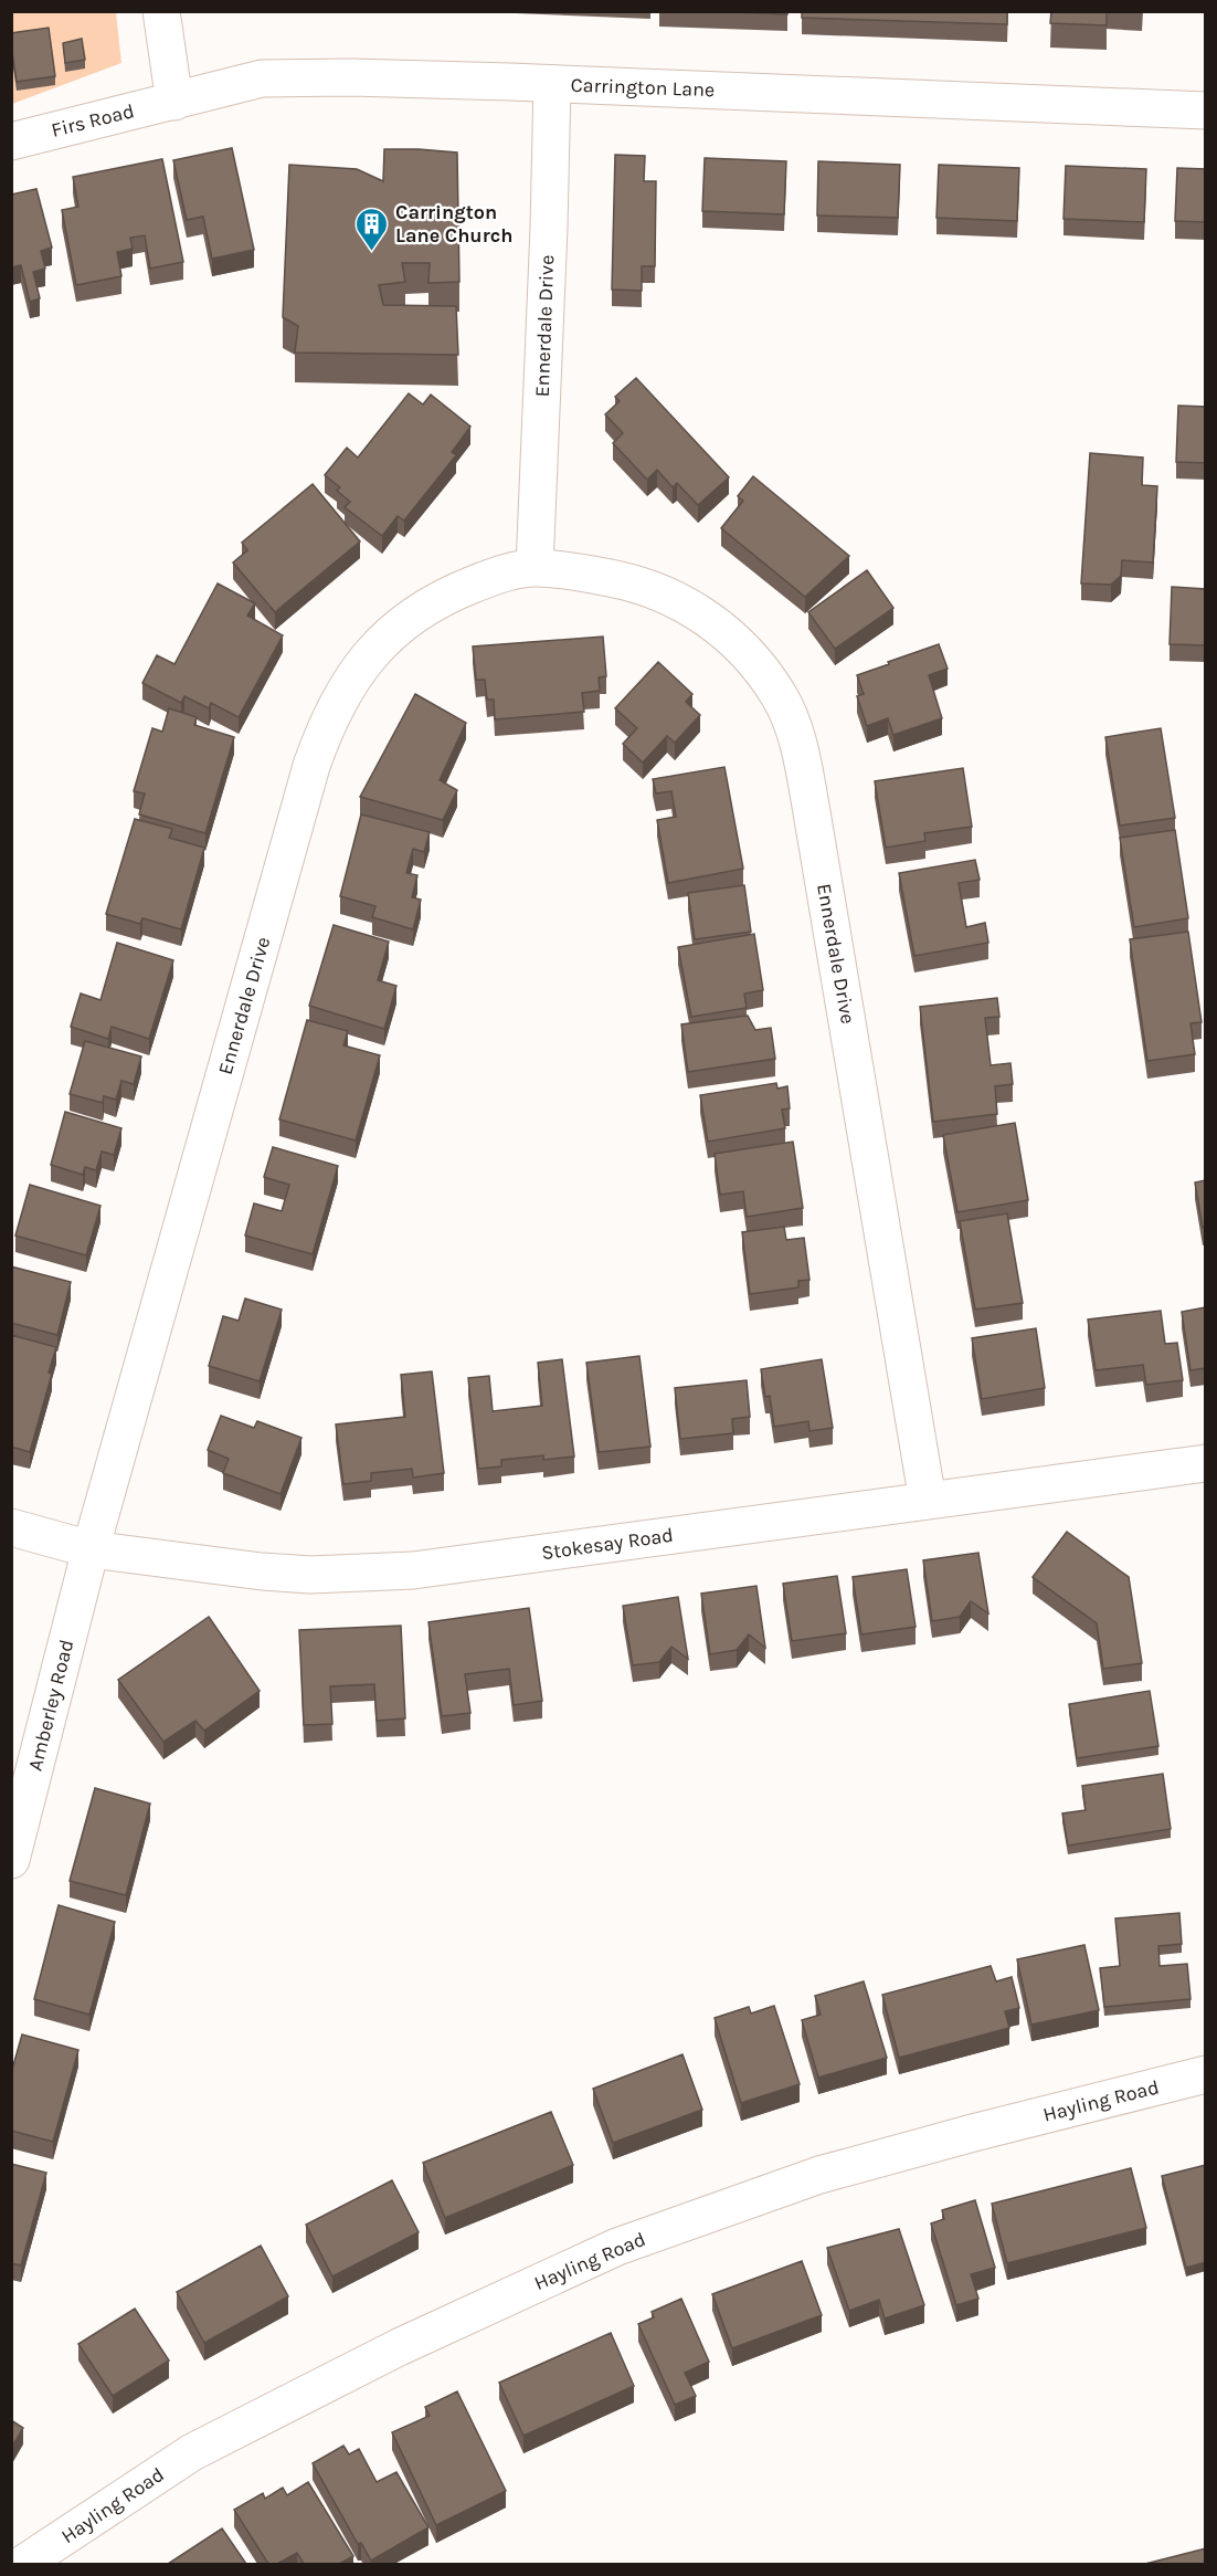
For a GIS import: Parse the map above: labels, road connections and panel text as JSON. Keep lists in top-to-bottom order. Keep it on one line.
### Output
{"streets":{"street":["Carrington Lane","Firs Road","Ennerdale Drive","Stokesay Road","Amberley Road","Hayling Road"]},"crossings":[["Carrington Lane","Firs Road"],["Carrington Lane","Ennerdale Drive"],["Ennerdale Drive","Stokesay Road"],["Ennerdale Drive","Amberley Road"],["Stokesay Road","Amberley Road"]],"places":{"building":["Carrington Lane Church"]}}
